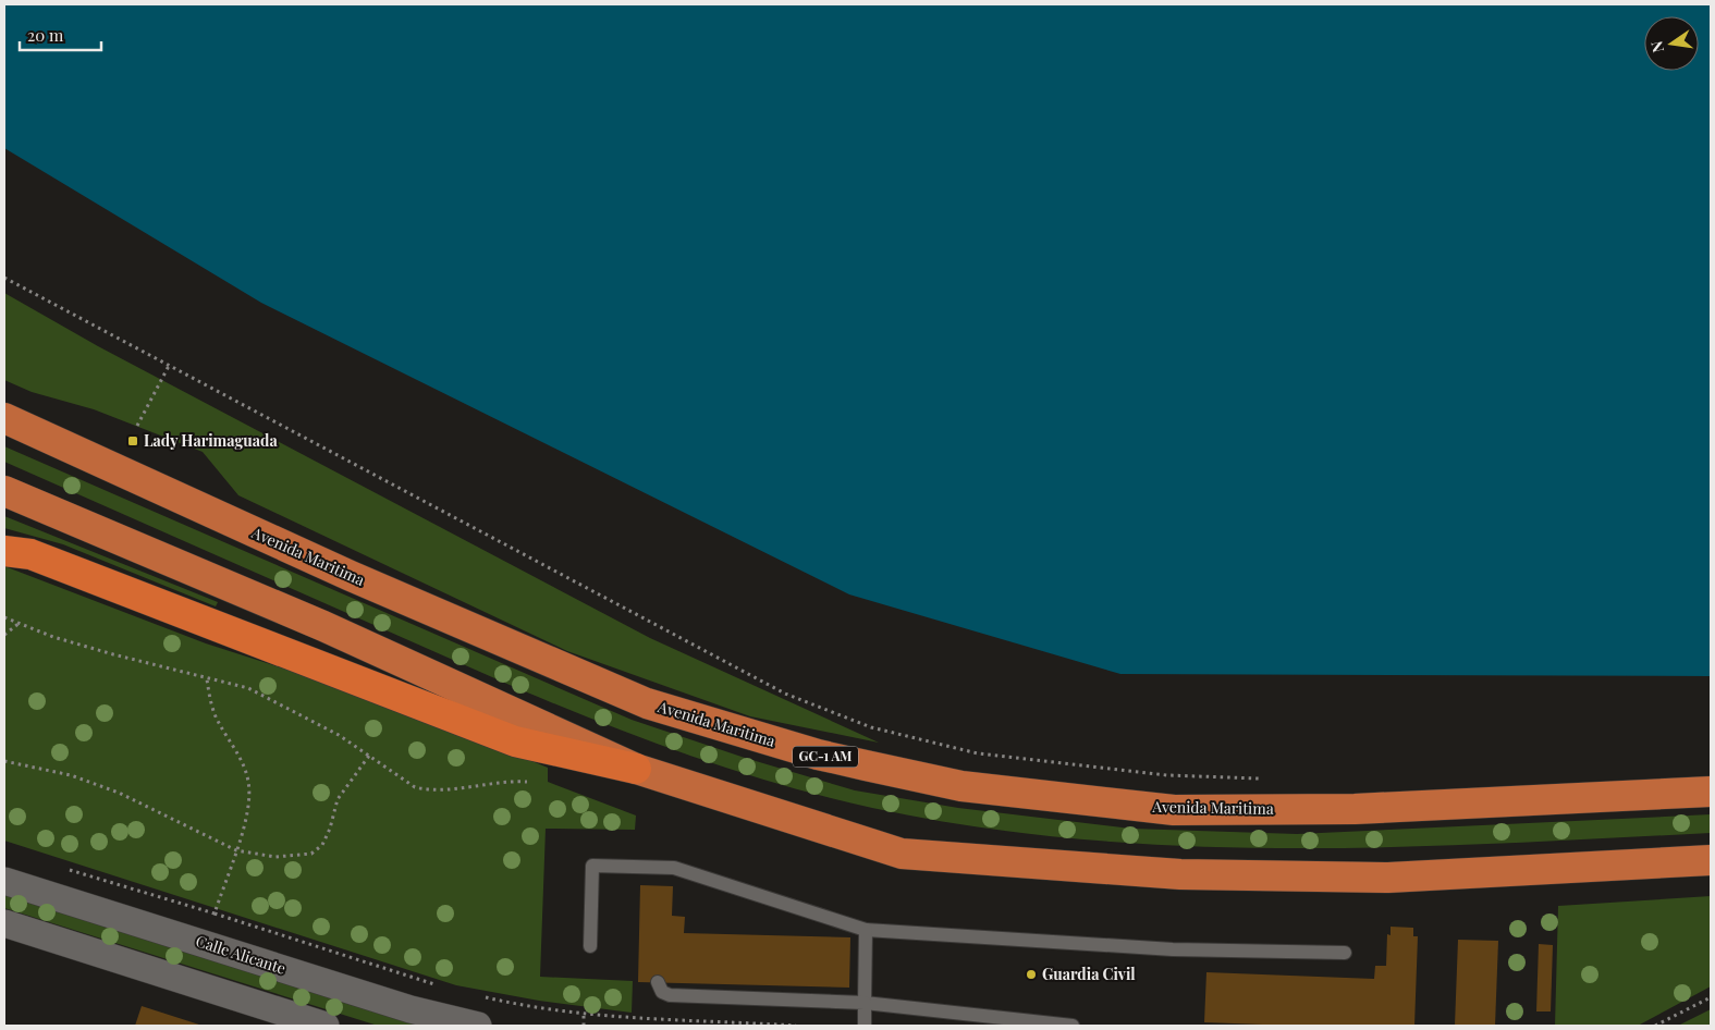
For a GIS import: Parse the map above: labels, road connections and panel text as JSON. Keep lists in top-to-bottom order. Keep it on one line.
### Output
{"streets":{"highway":["Avenida Maritima","GC-1 AM"],"street":["Calle Alicante"]},"places":{"transit":["Lady Harimaguada"],"other":["Guardia Civil"]},"scale_bar":"20 m","north":"left"}
